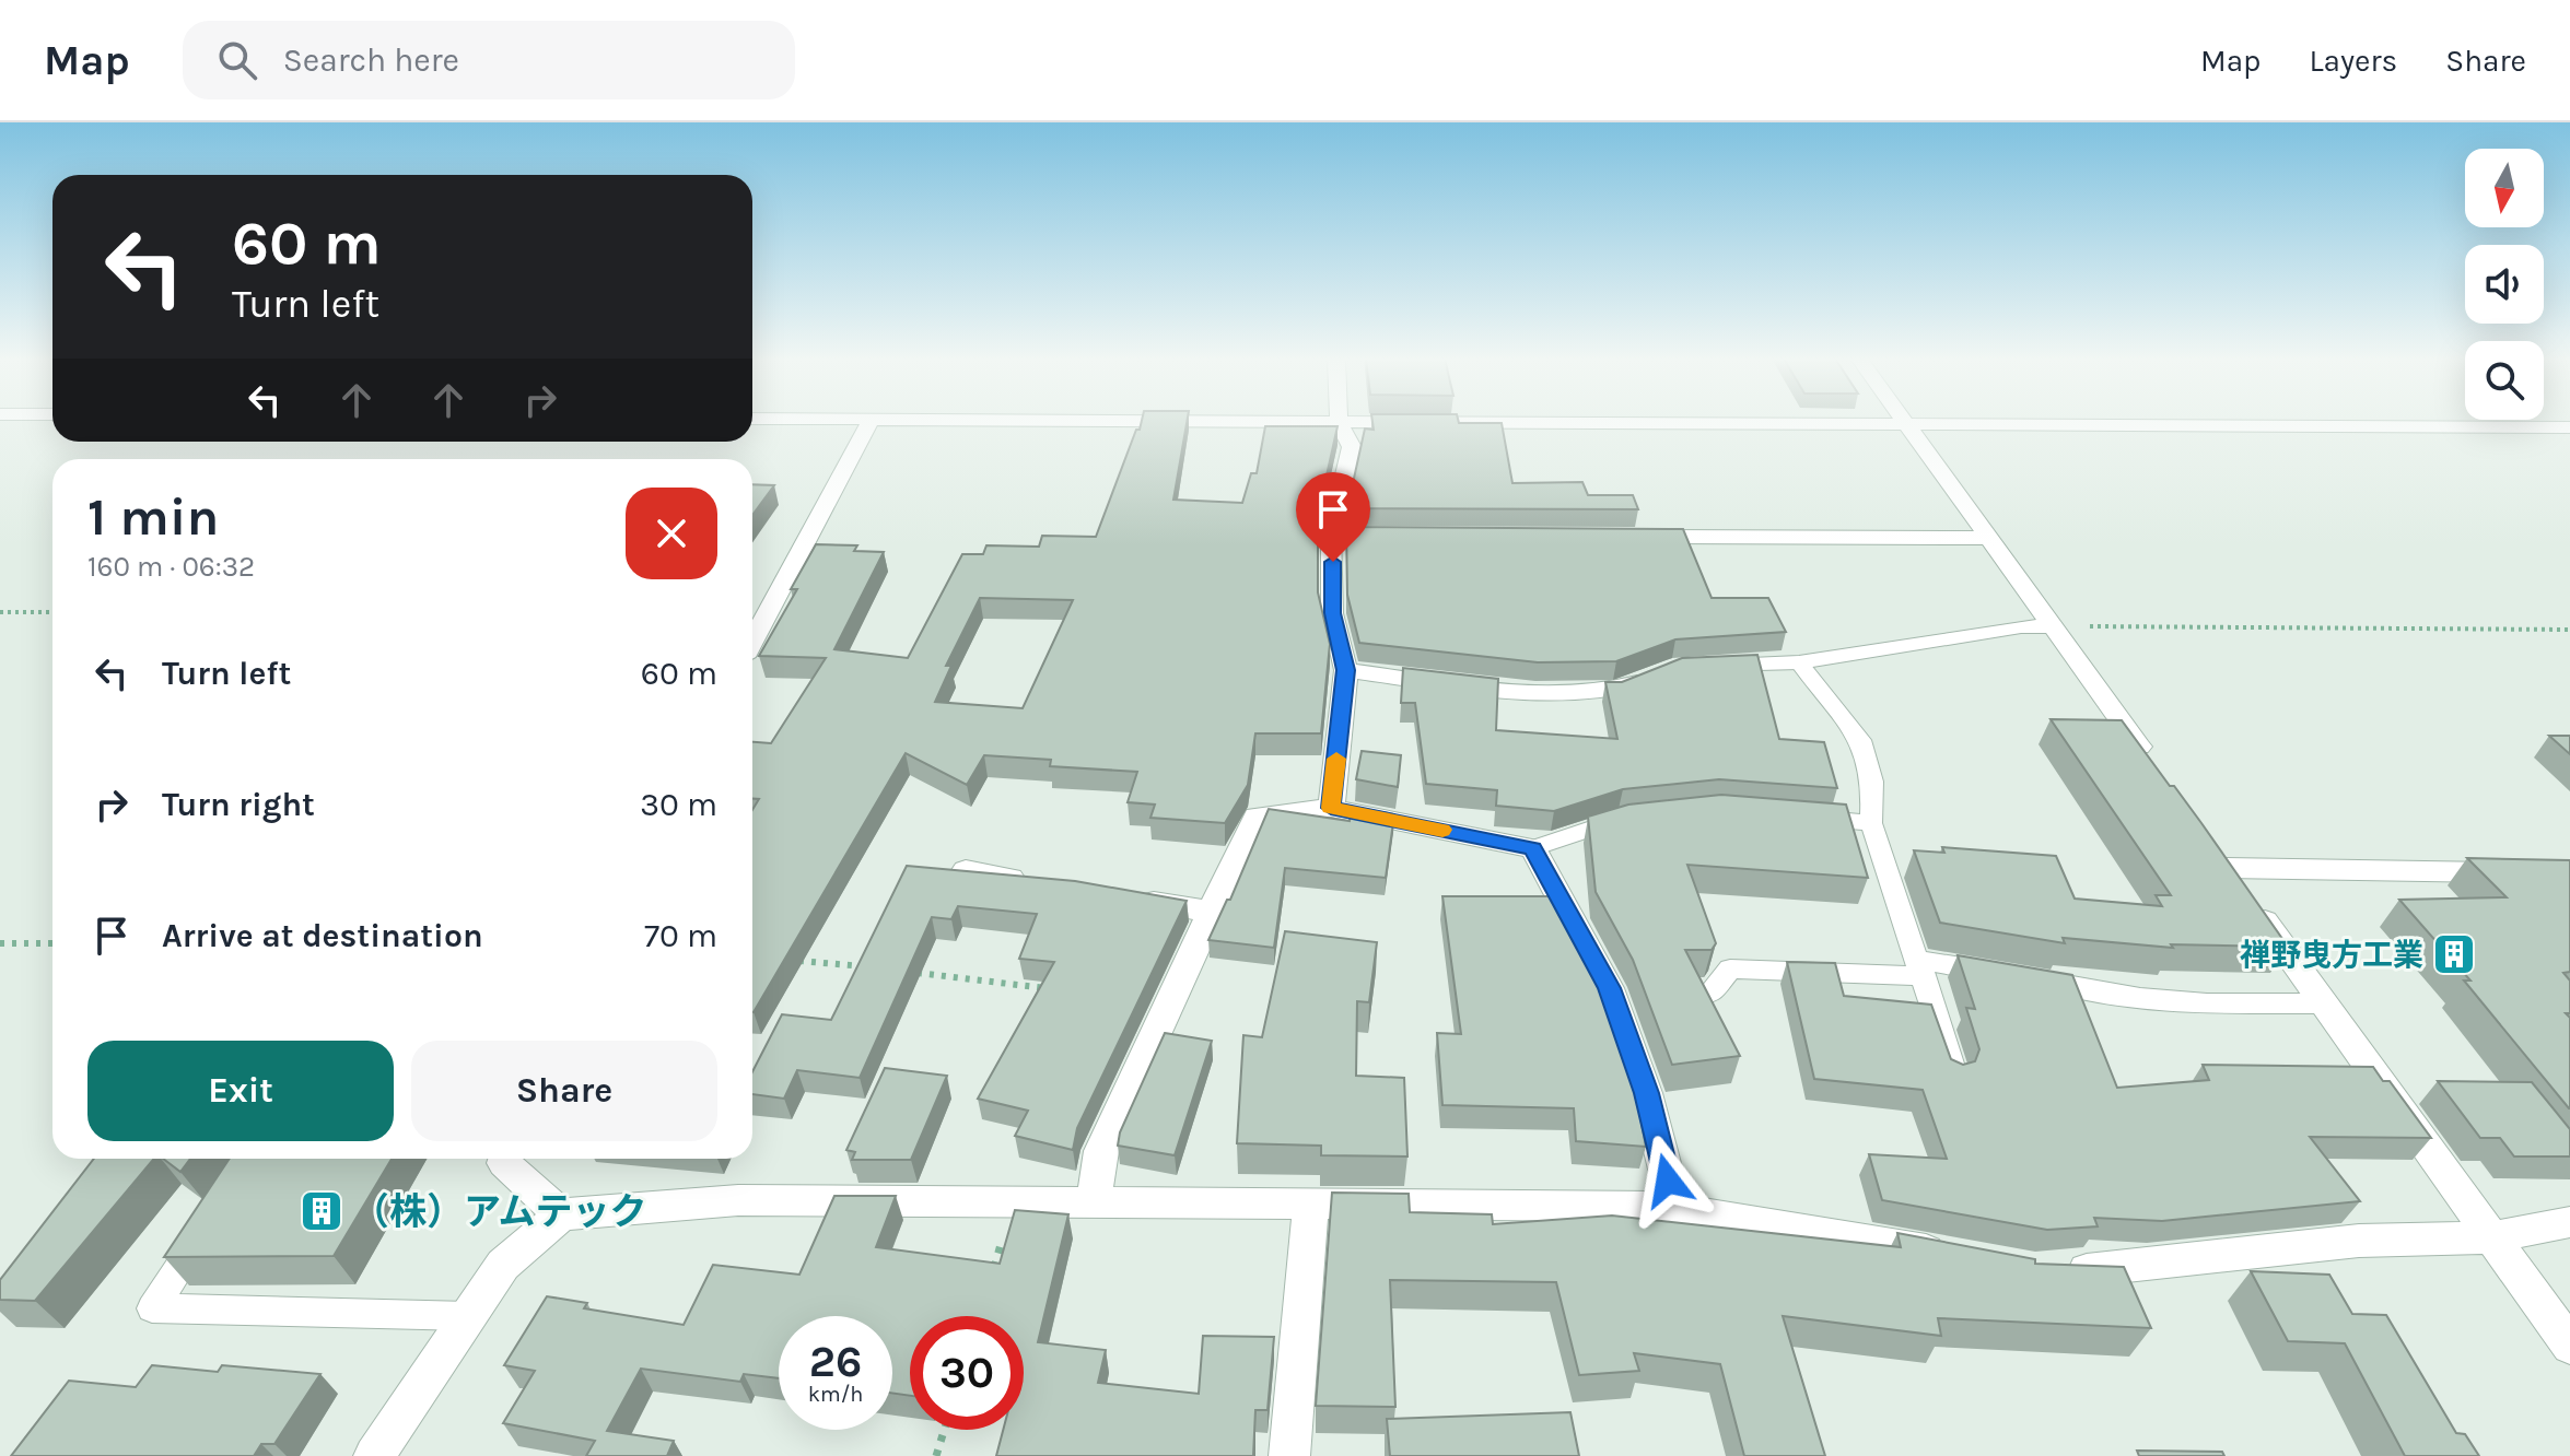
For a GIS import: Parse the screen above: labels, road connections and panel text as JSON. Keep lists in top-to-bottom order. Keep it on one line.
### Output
{"places":{"building":["禅野曳方工業","（株）アムテック"]},"north":"bottom","page":{"header":"Map","search":"Search here","nav":["Map","Layers","Share"],"turn":["60 m","Turn left"],"heading":["1 min","160 m · 06:32"],"list":[{"name":"Turn left","value":"60 m"},{"name":"Turn right","value":"30 m"},{"name":"Arrive at destination","value":"70 m"}],"buttons":["Exit","Share"],"speed":"26 km/h","limit":"30"}}
